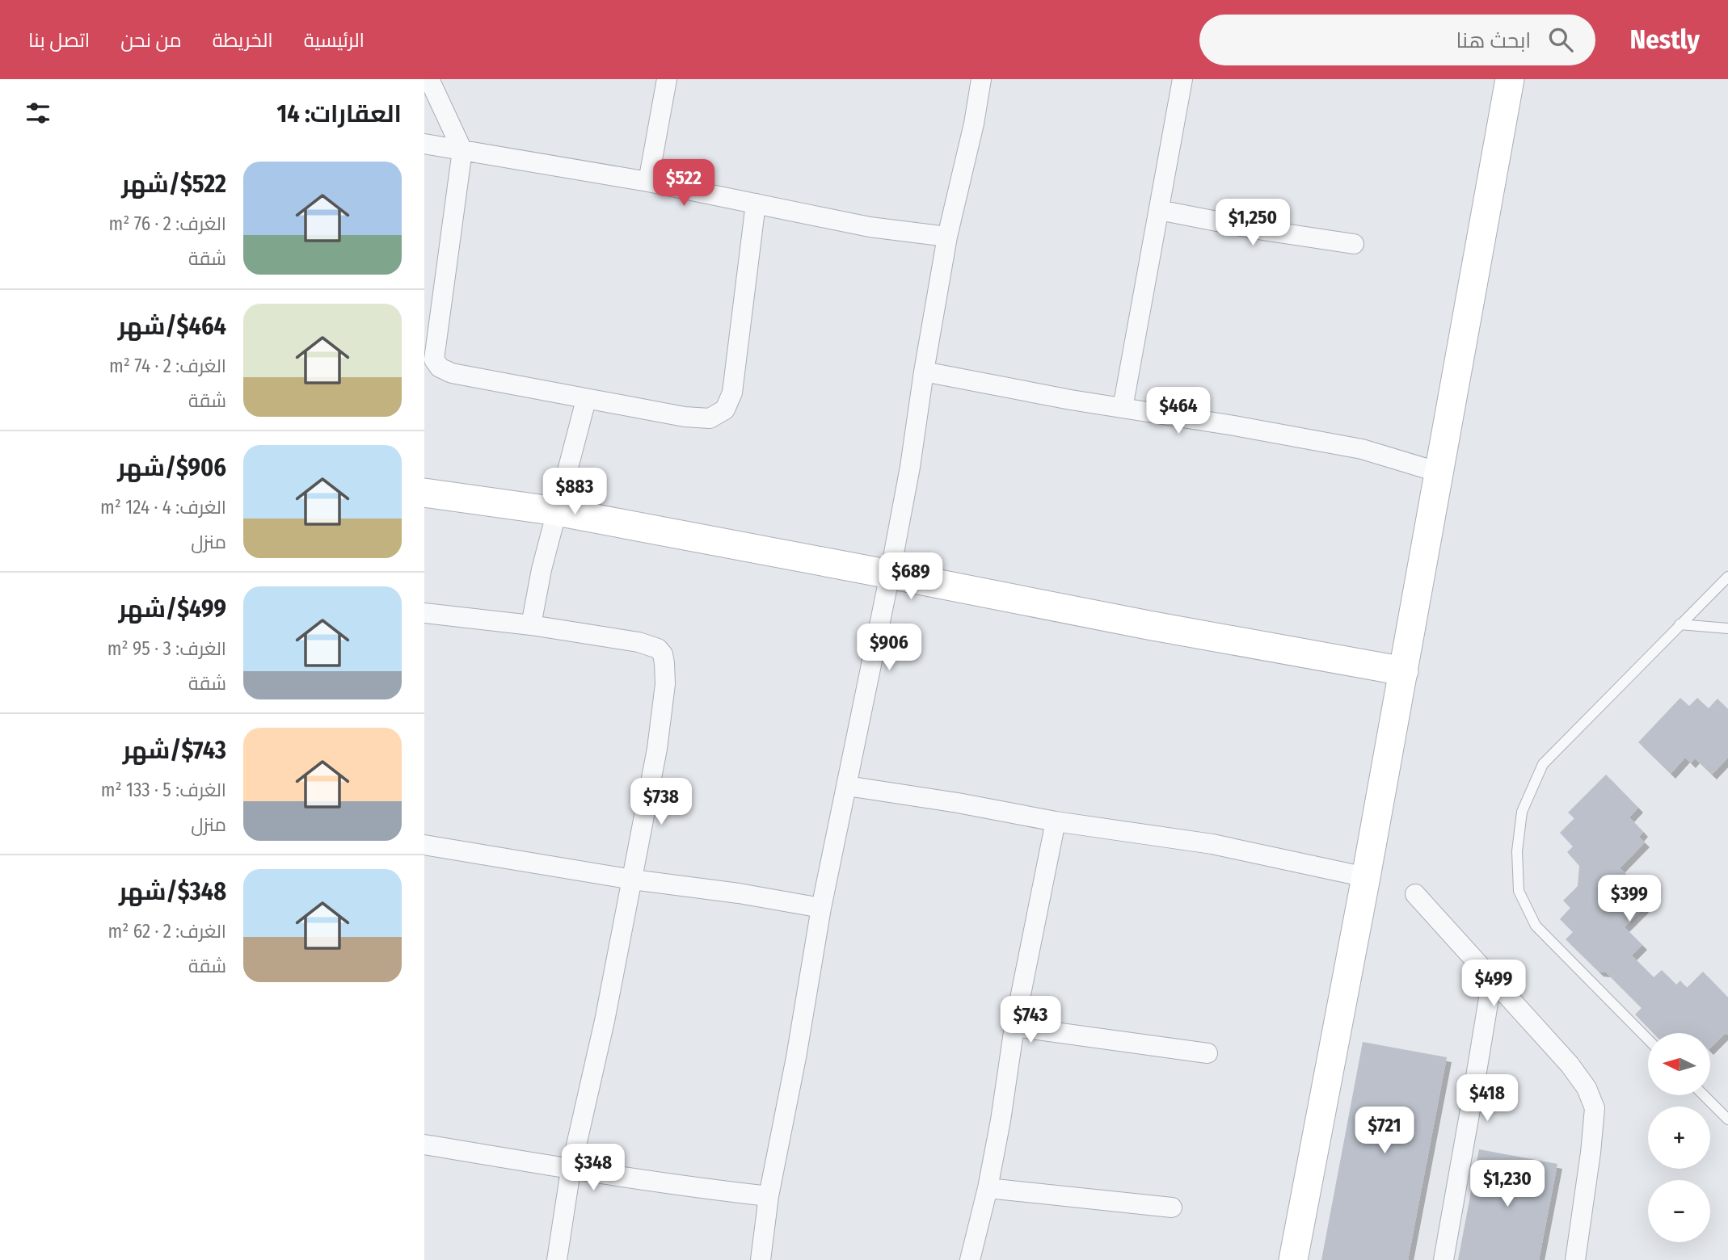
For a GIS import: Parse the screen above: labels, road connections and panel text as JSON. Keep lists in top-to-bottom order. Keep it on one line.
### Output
{"north":"left","page":{"header":"Nestly","search":"ابحث هنا","nav":["الرئيسية","الخريطة","من نحن","اتصل بنا"],"heading":"العقارات: 14","list":[{"name":"$522/شهر","note":"الغرف: 2 · 76 m² · شقة"},{"name":"$464/شهر","note":"الغرف: 2 · 74 m² · شقة"},{"name":"$906/شهر","note":"الغرف: 4 · 124 m² · منزل"},{"name":"$499/شهر","note":"الغرف: 3 · 95 m² · شقة"},{"name":"$743/شهر","note":"الغرف: 5 · 133 m² · منزل"},{"name":"$348/شهر","note":"الغرف: 2 · 62 m² · شقة"}],"price":["$522","$1,250","$464","$883","$689","$906","$738","$399","$499","$743","$418","$721","$348","$1,230"],"map_buttons":["+","−"]}}
